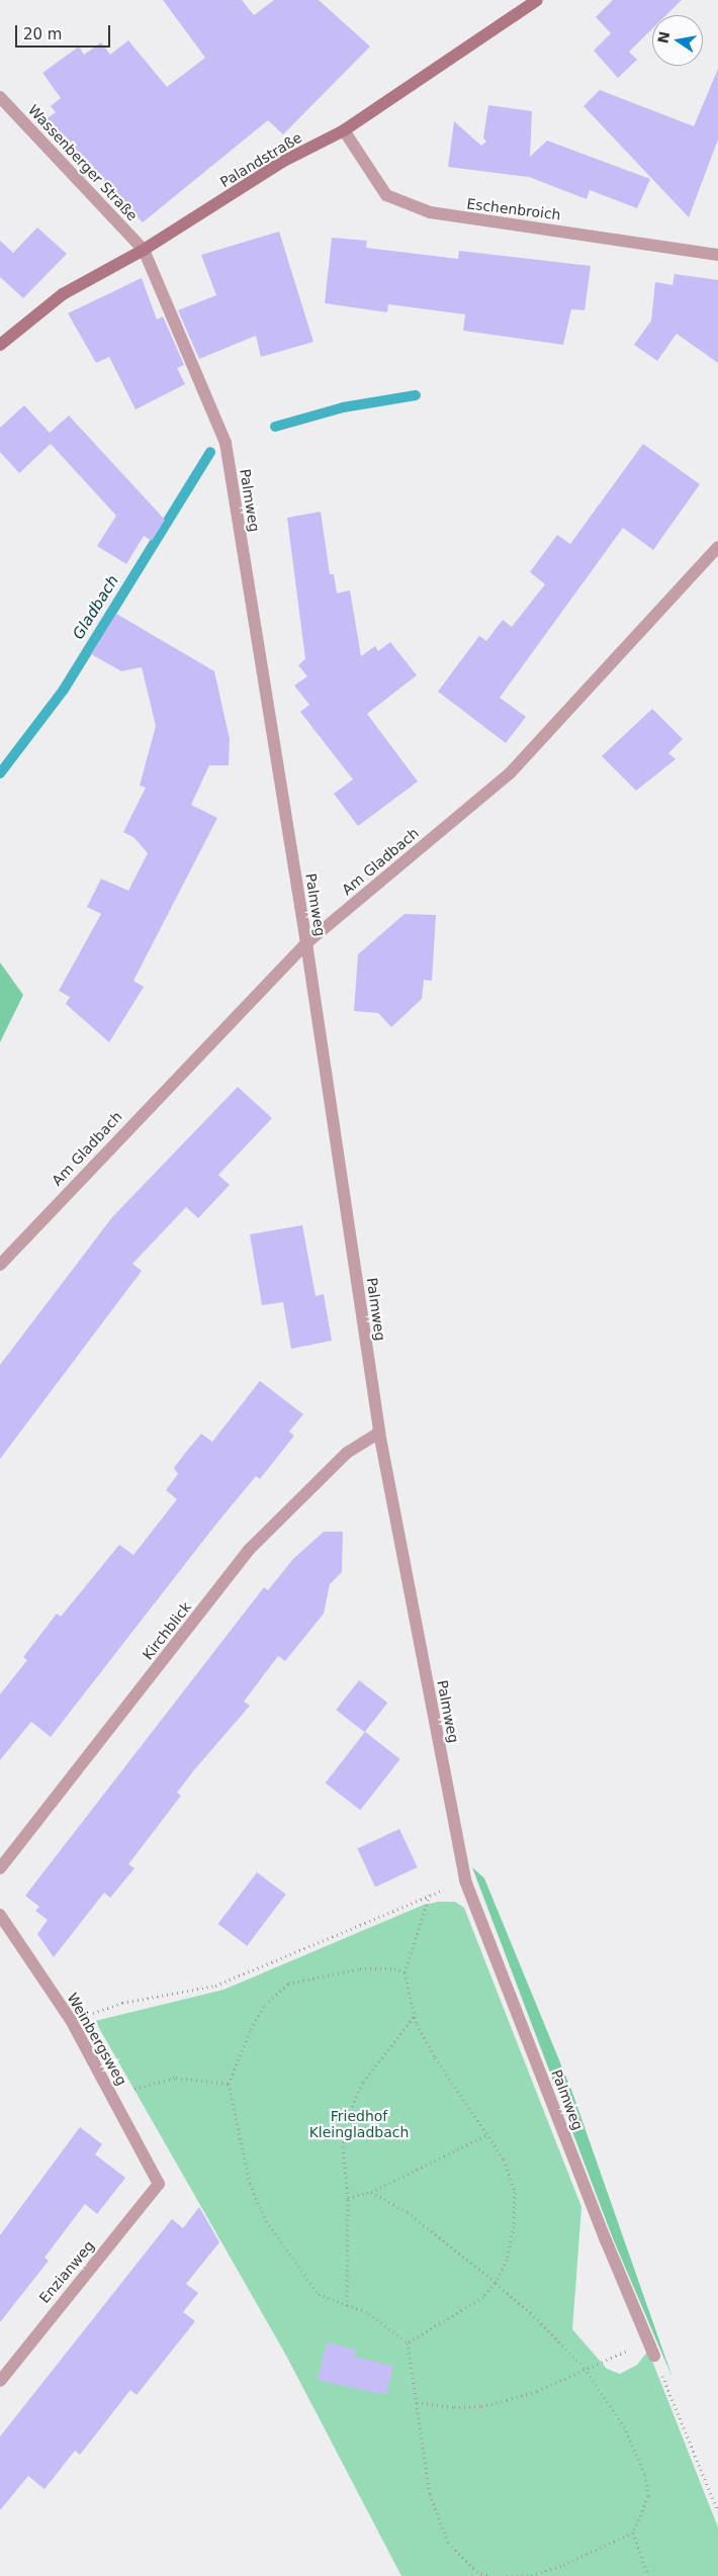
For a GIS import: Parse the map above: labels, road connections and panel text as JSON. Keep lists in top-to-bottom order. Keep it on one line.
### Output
{"streets":{"main road":["Palandstraße"],"street":["Wassenberger Straße","Eschenbroich","Palmweg","Am Gladbach","Kirchblick","Weinbergsweg","Enzianweg"]},"crossings":[["Palandstraße","Wassenberger Straße"],["Palandstraße","Eschenbroich"],["Palandstraße","Palmweg"],["Wassenberger Straße","Palmweg"],["Palmweg","Am Gladbach"],["Palmweg","Kirchblick"],["Weinbergsweg","Enzianweg"]],"water":["Gladbach"],"parks":["Friedhof Kleingladbach"],"scale_bar":"20 m","north":"left"}
